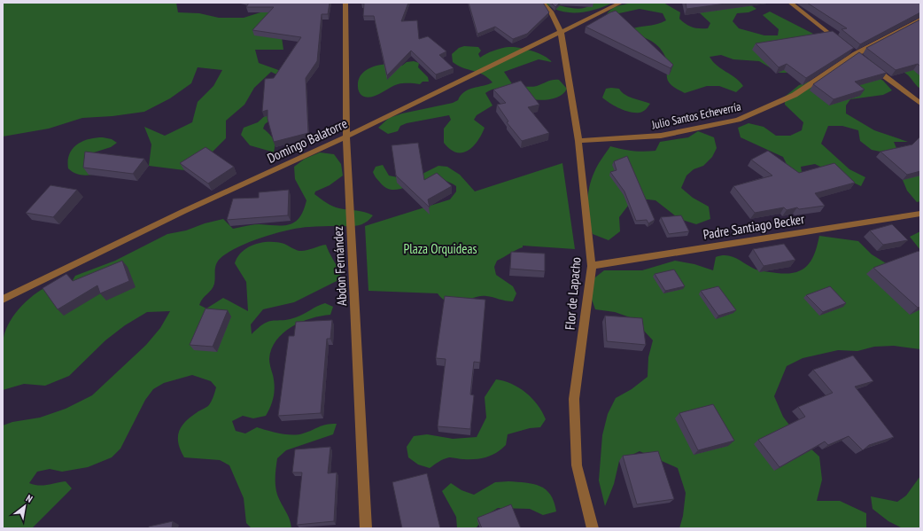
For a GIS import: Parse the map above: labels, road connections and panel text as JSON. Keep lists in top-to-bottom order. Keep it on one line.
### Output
{"streets":{"street":["Julio Santos Echeverría","Domingo Balatorre","Padre Santiago Becker","Abdon Fernández","Flor de Lapacho"]},"crossings":[["Julio Santos Echeverría","Flor de Lapacho"],["Domingo Balatorre","Abdon Fernández"],["Domingo Balatorre","Flor de Lapacho"],["Padre Santiago Becker","Flor de Lapacho"]],"parks":["Plaza Orquideas"],"north":"top right"}
